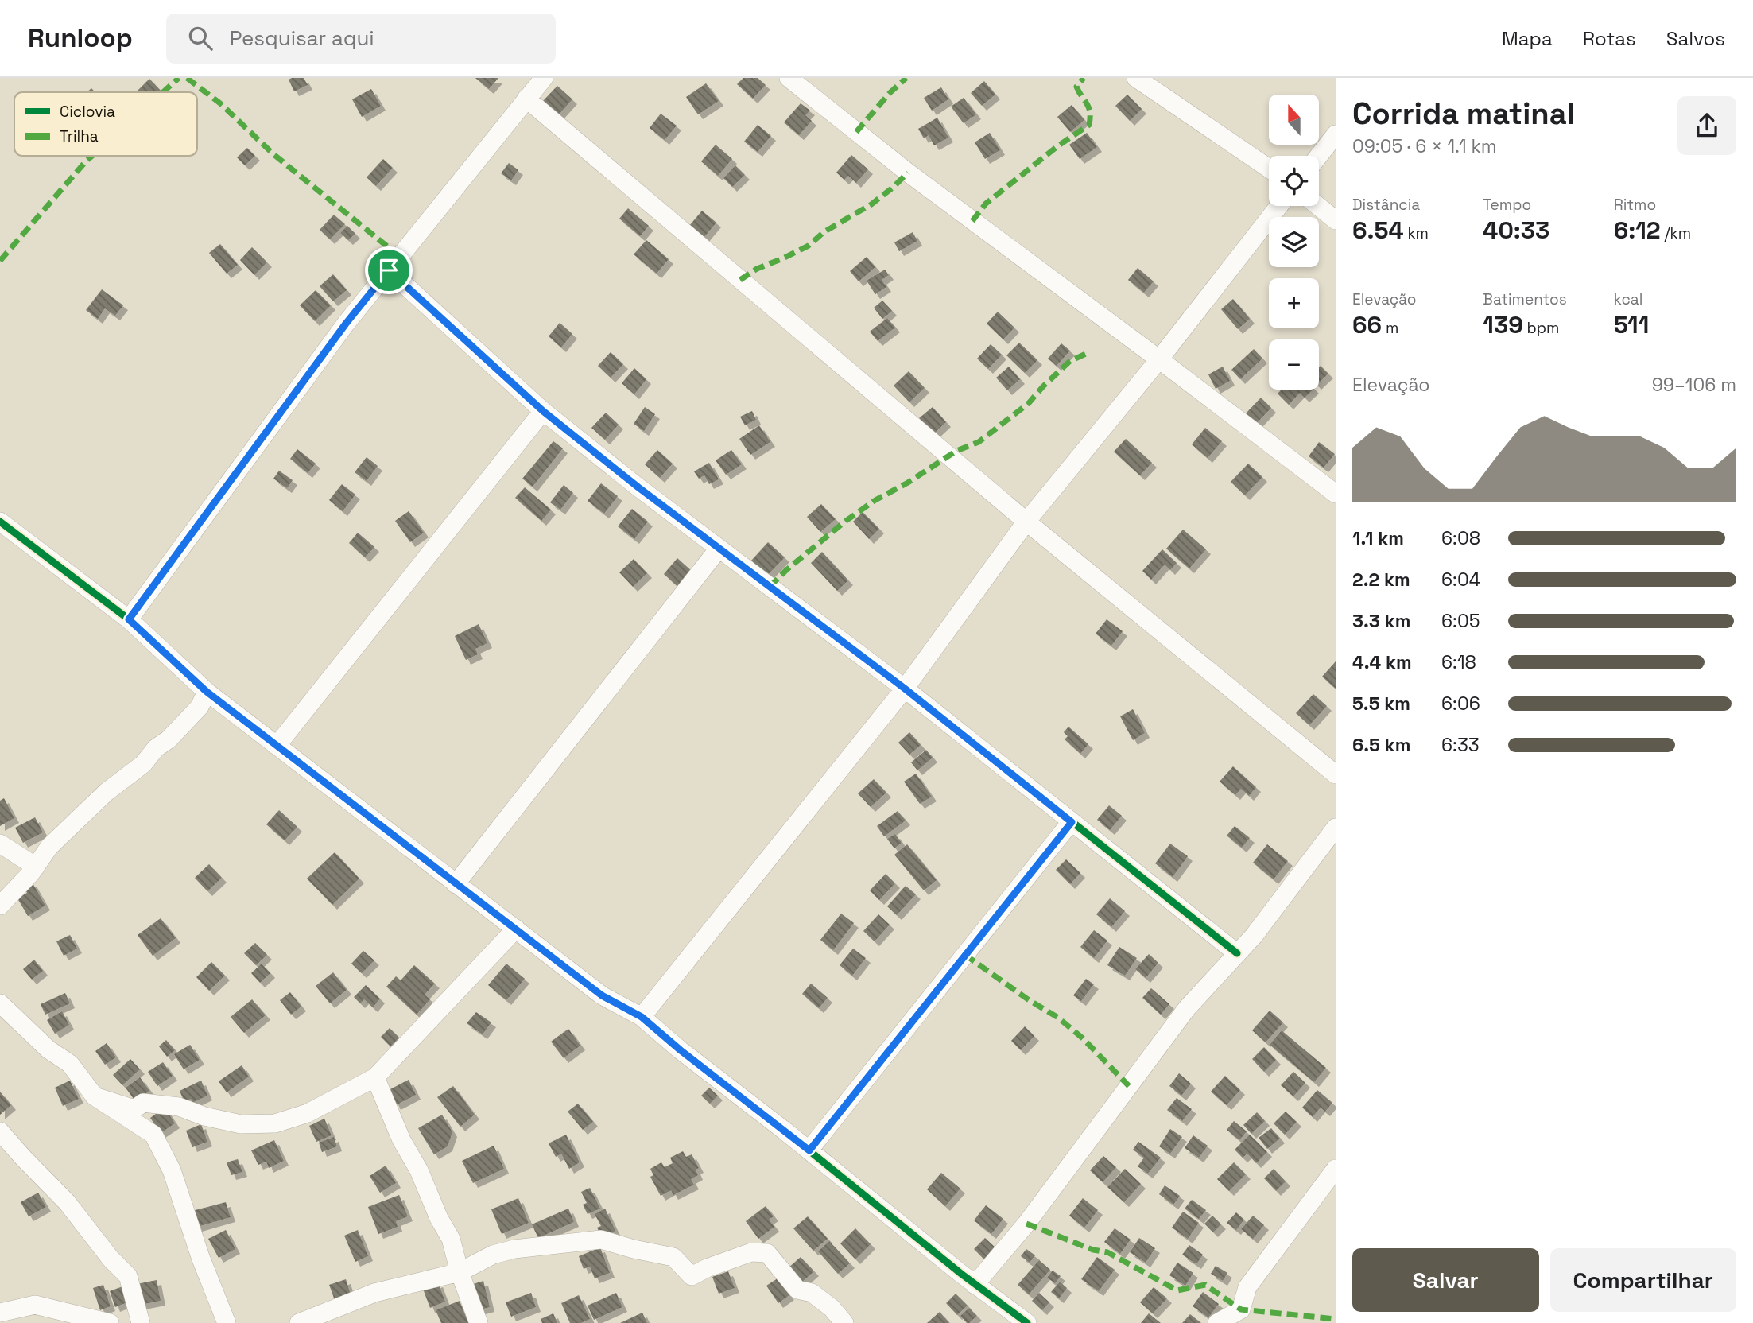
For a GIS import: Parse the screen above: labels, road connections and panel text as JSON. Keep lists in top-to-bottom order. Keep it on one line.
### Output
{"legend":["Ciclovia","Trilha"],"north":"top","page":{"header":"Runloop","search":"Pesquisar aqui","nav":["Mapa","Rotas","Salvos"],"heading":["Corrida matinal","09:05 · 6 × 1.1 km"],"map_buttons":["+","−"],"stats":[["Distância","6.54 km"],["Tempo","40:33"],["Ritmo","6:12 /km"],["Elevação","66 m"],["Batimentos","139 bpm"],["kcal","511"]],"chart":["Elevação","99–106 m"],"list":[{"name":"1.1 km","note":"6:08"},{"name":"2.2 km","note":"6:04"},{"name":"3.3 km","note":"6:05"},{"name":"4.4 km","note":"6:18"},{"name":"5.5 km","note":"6:06"},{"name":"6.5 km","note":"6:33"}],"buttons":["Salvar","Compartilhar"]}}
